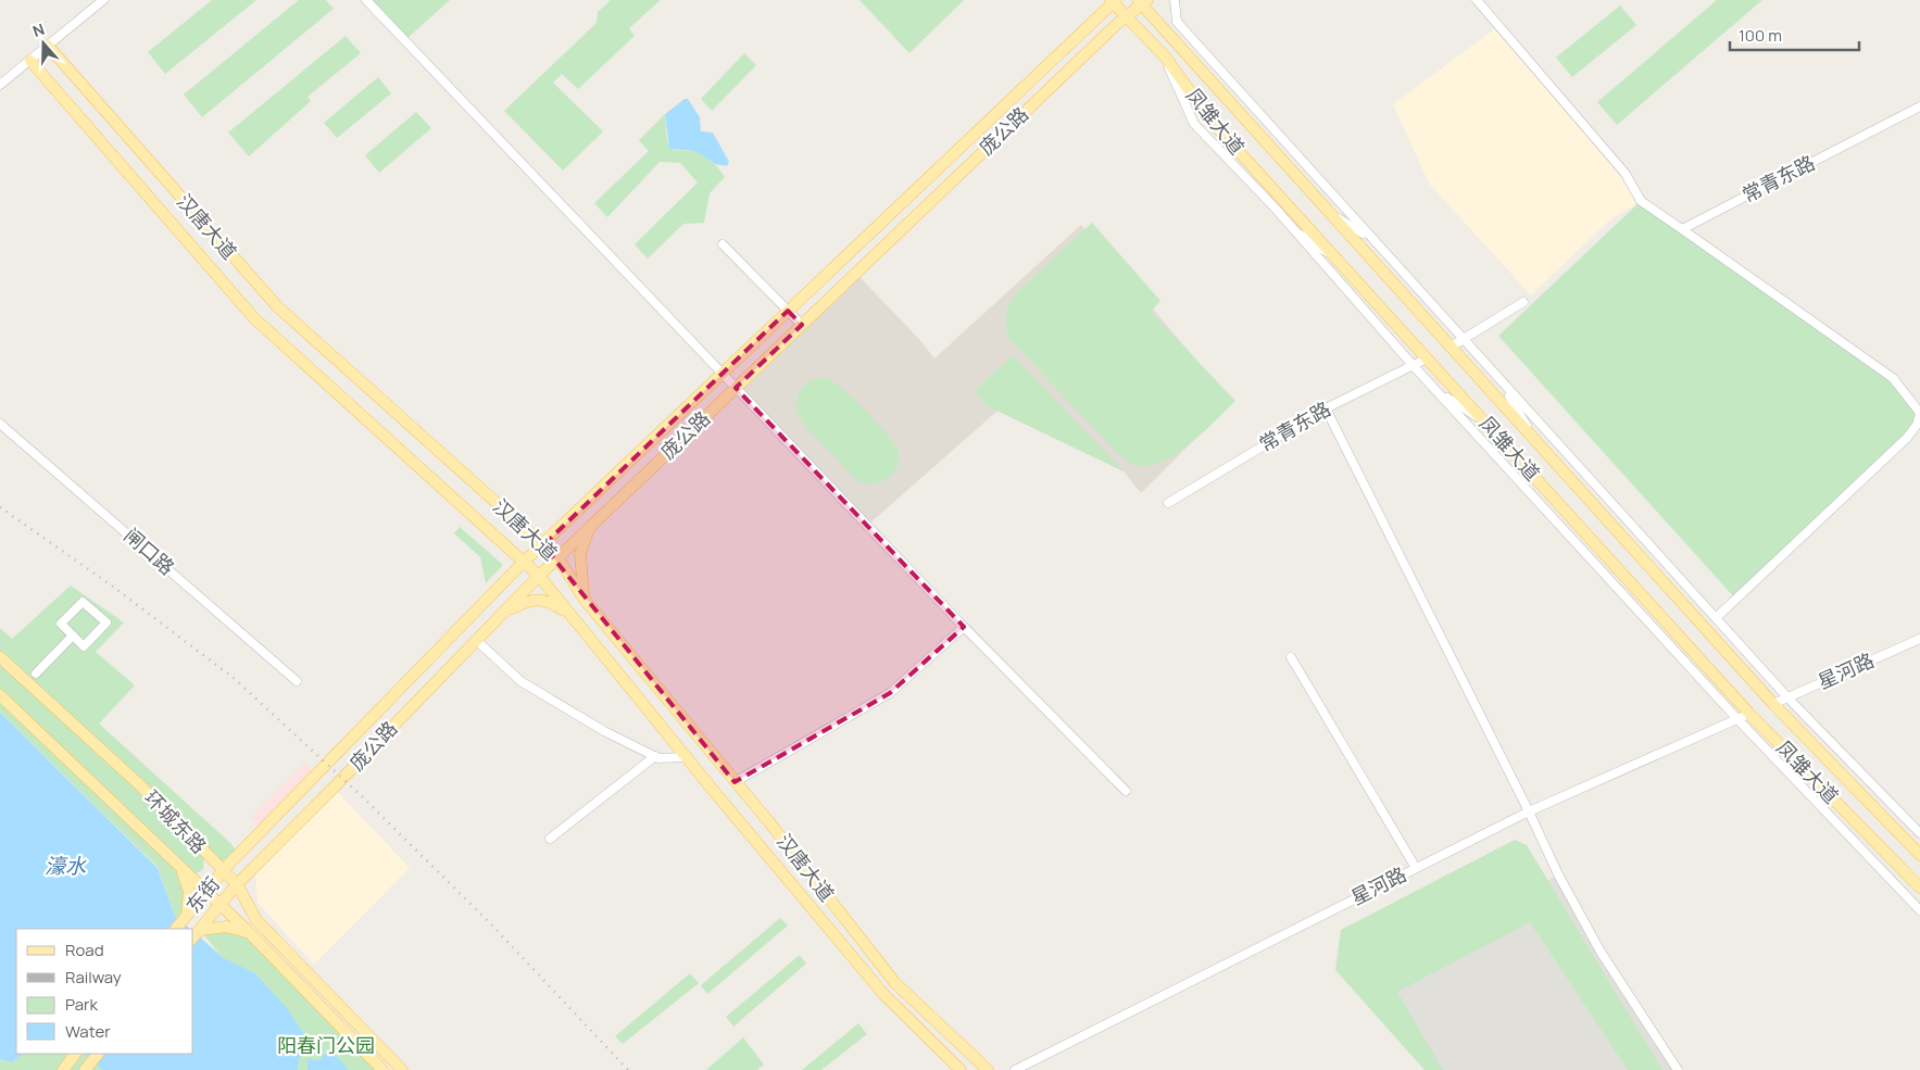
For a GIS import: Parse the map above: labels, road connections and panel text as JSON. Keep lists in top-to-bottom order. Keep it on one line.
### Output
{"streets":{"main road":["凤雏大道","庞公路","汉唐大道","环城东路","东街"],"street":["常青东路","闸口路","星河路"]},"crossings":[["凤雏大道","庞公路"],["凤雏大道","常青东路"],["凤雏大道","星河路"],["庞公路","汉唐大道"],["庞公路","环城东路"],["庞公路","东街"],["环城东路","东街"]],"water":["濠水"],"parks":["阳春门公园"],"legend":["Road","Railway","Park","Water"],"scale_bar":"100 m","north":"top"}
